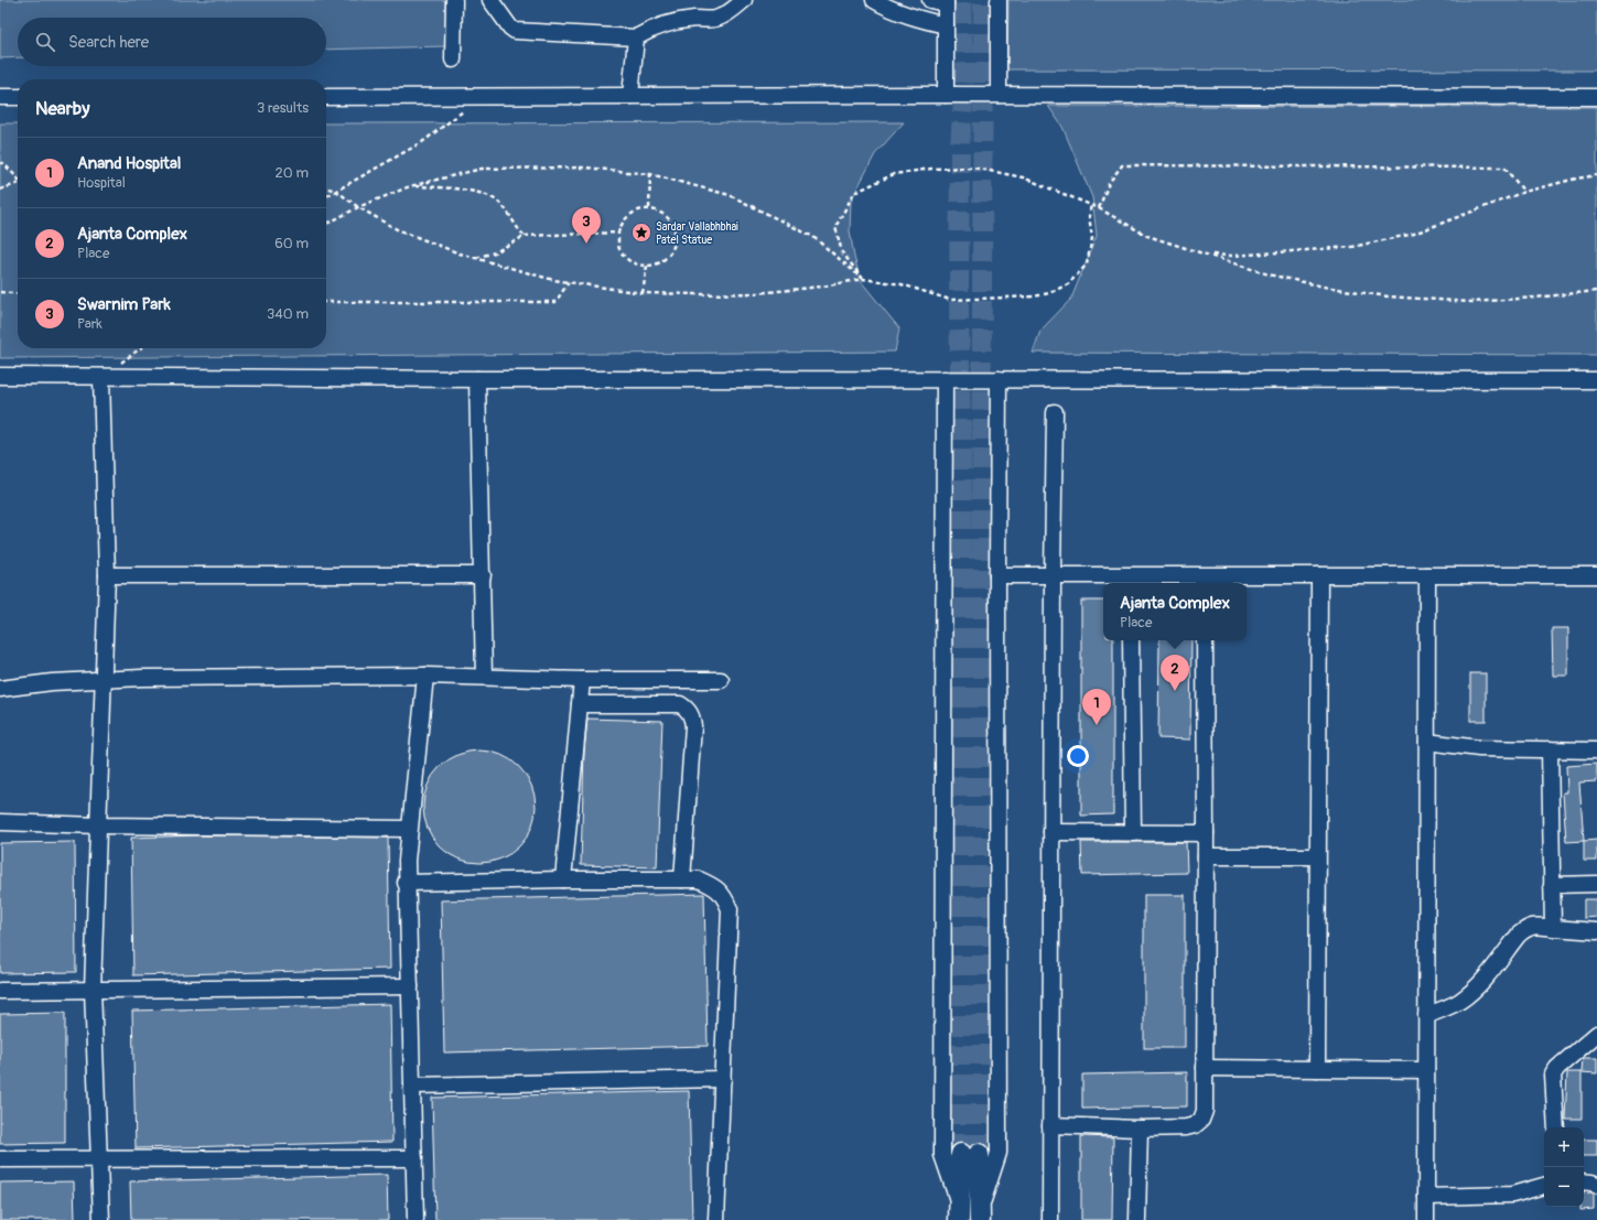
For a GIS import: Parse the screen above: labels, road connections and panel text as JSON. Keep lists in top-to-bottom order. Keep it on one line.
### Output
{"places":{"place":["Sardar Vallabhbhai Patel Statue"]},"page":{"search":"Search here","heading":["Nearby","3 results"],"list":[{"mark":"1","name":"Anand Hospital","note":"Hospital","value":"20 m"},{"mark":"2","name":"Ajanta Complex","note":"Place","value":"60 m"},{"mark":"3","name":"Swarnim Park","note":"Park","value":"340 m"}],"pins":["3","2","1"],"popup":["Ajanta Complex","Place"],"map_buttons":["+","−"]}}
